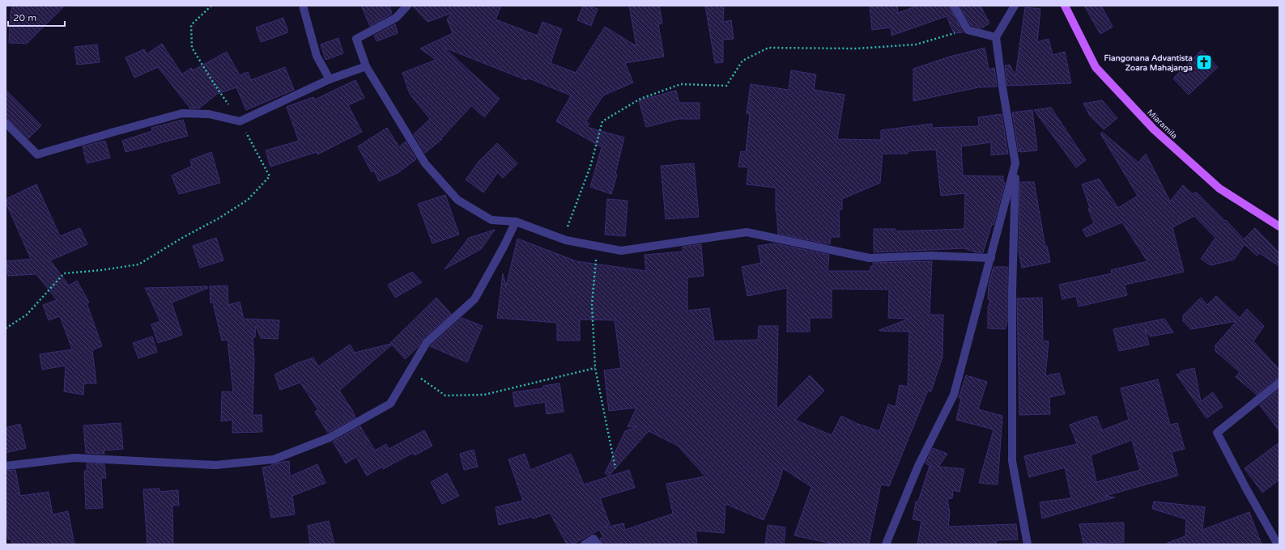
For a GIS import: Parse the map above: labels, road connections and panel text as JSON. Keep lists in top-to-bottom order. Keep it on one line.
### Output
{"streets":{"main road":["Miaramila"]},"places":{"church":["Fiangonana Advantista Zoara Mahajanga"]},"scale_bar":"20 m"}
